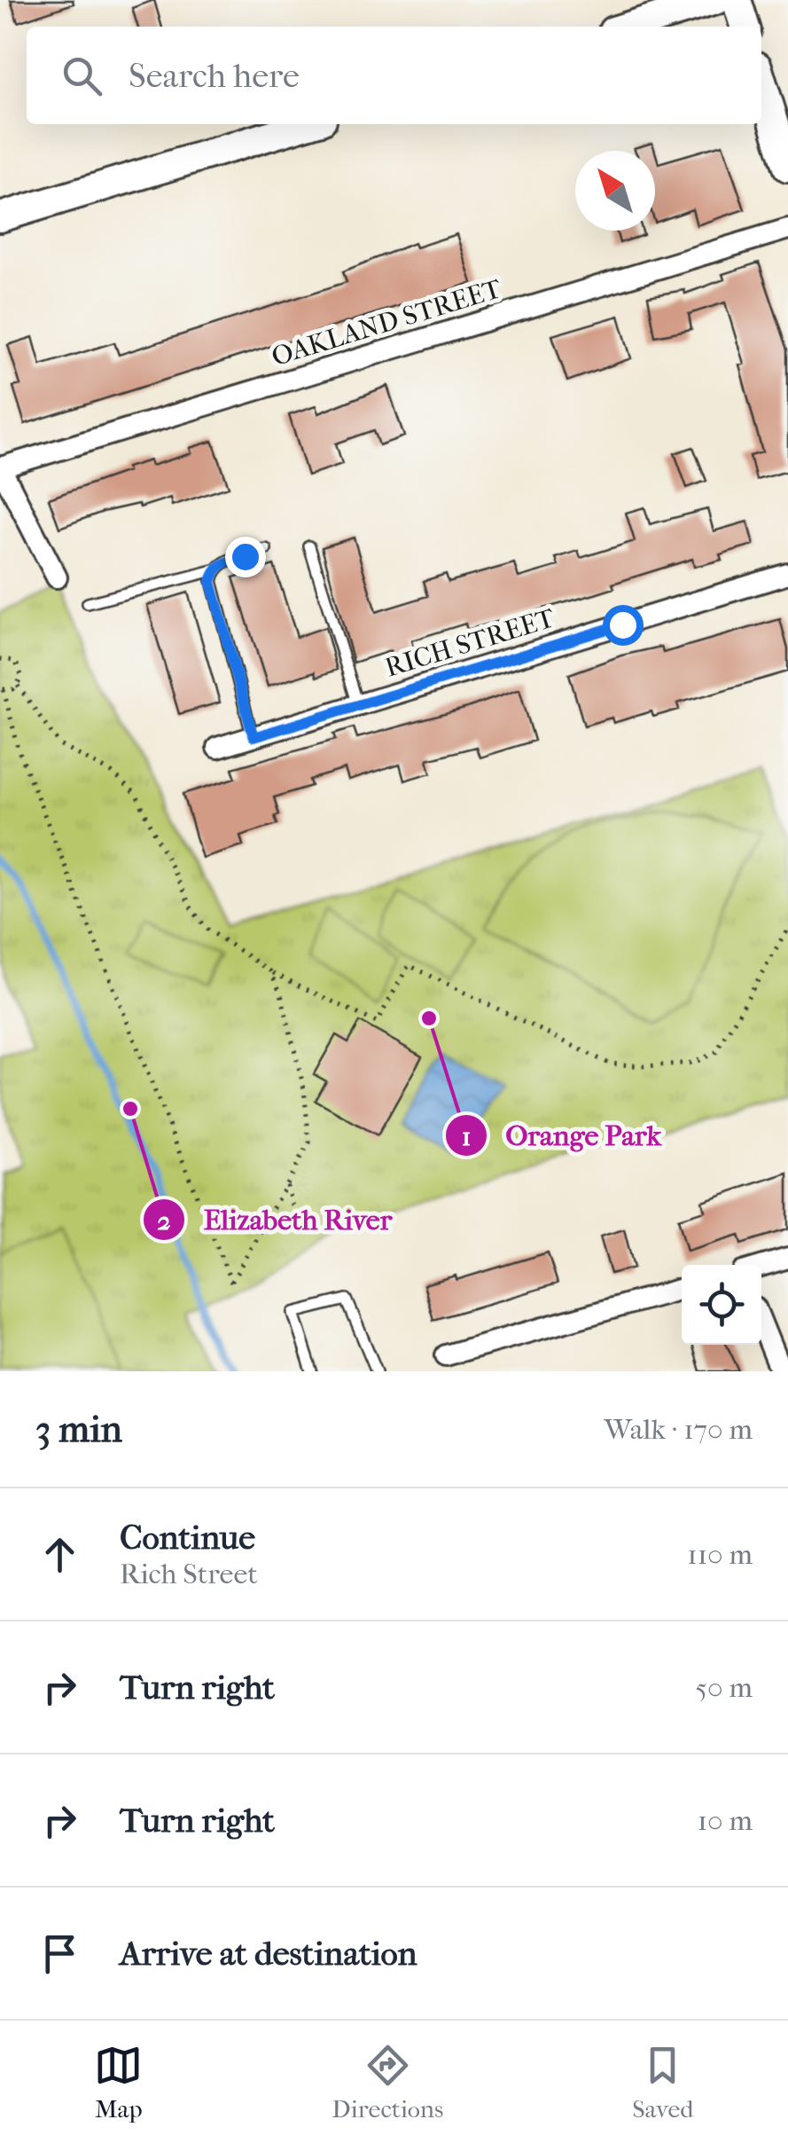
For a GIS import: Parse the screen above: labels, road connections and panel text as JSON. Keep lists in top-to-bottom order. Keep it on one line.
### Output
{"streets":{"street":["OAKLAND STREET","RICH STREET"]},"places":["Orange Park","Elizabeth River"],"north":"top left","page":{"search":"Search here","heading":["3 min","Walk · 170 m"],"list":[["Continue","Rich Street","110 m"],["Turn right","50 m"],["Turn right","10 m"],"Arrive at destination"],"nav":["Map","Directions","Saved"]}}
